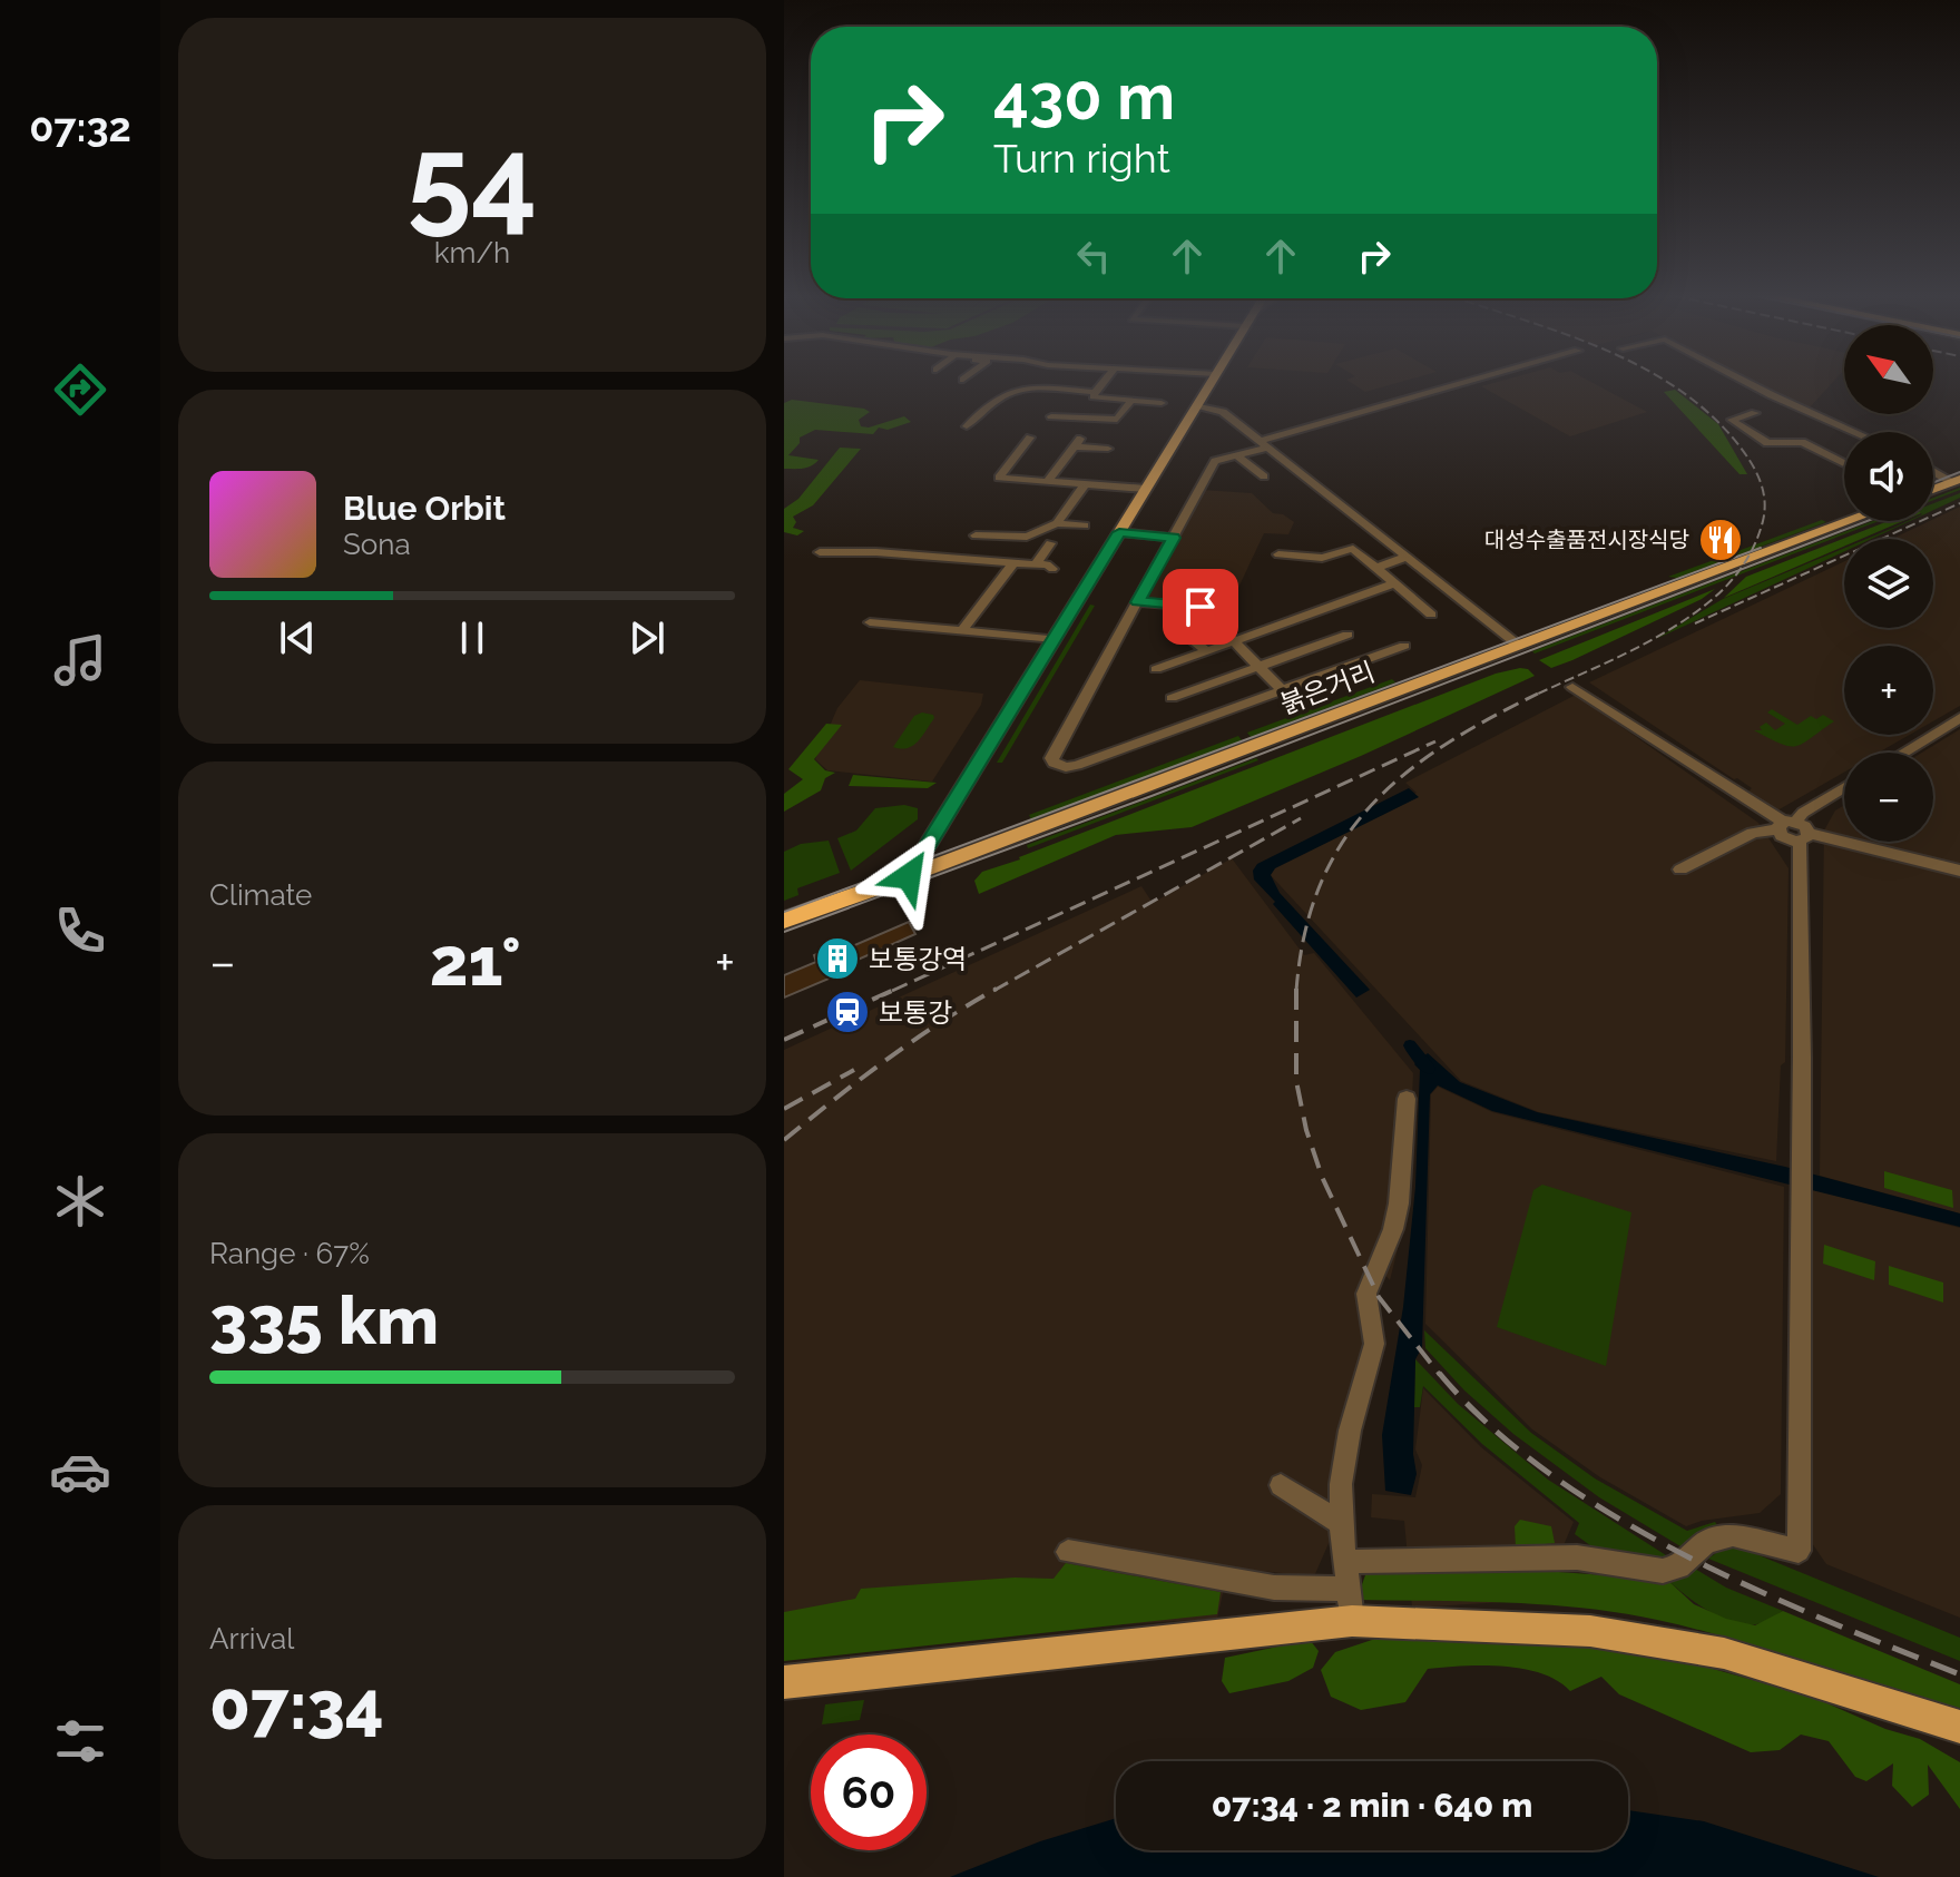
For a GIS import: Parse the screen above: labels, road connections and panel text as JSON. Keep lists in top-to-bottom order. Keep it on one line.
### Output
{"streets":{"highway":["붉은거리"]},"places":{"restaurant":["대성수출품전시장식당"],"building":["보통강역"],"station":["보통강"]},"north":"top left","page":{"tabs":"07:32","tile":[["54","km/h"],"Climate",["Range · 67%","335 km"],["Arrival","07:34"]],"turn":["430 m","Turn right"],"map_buttons":["+","−"],"song":["Blue Orbit","Sona"],"heat":["−","21°","+"],"limit":"60","trip":"07:34 · 2 min · 640 m"}}
